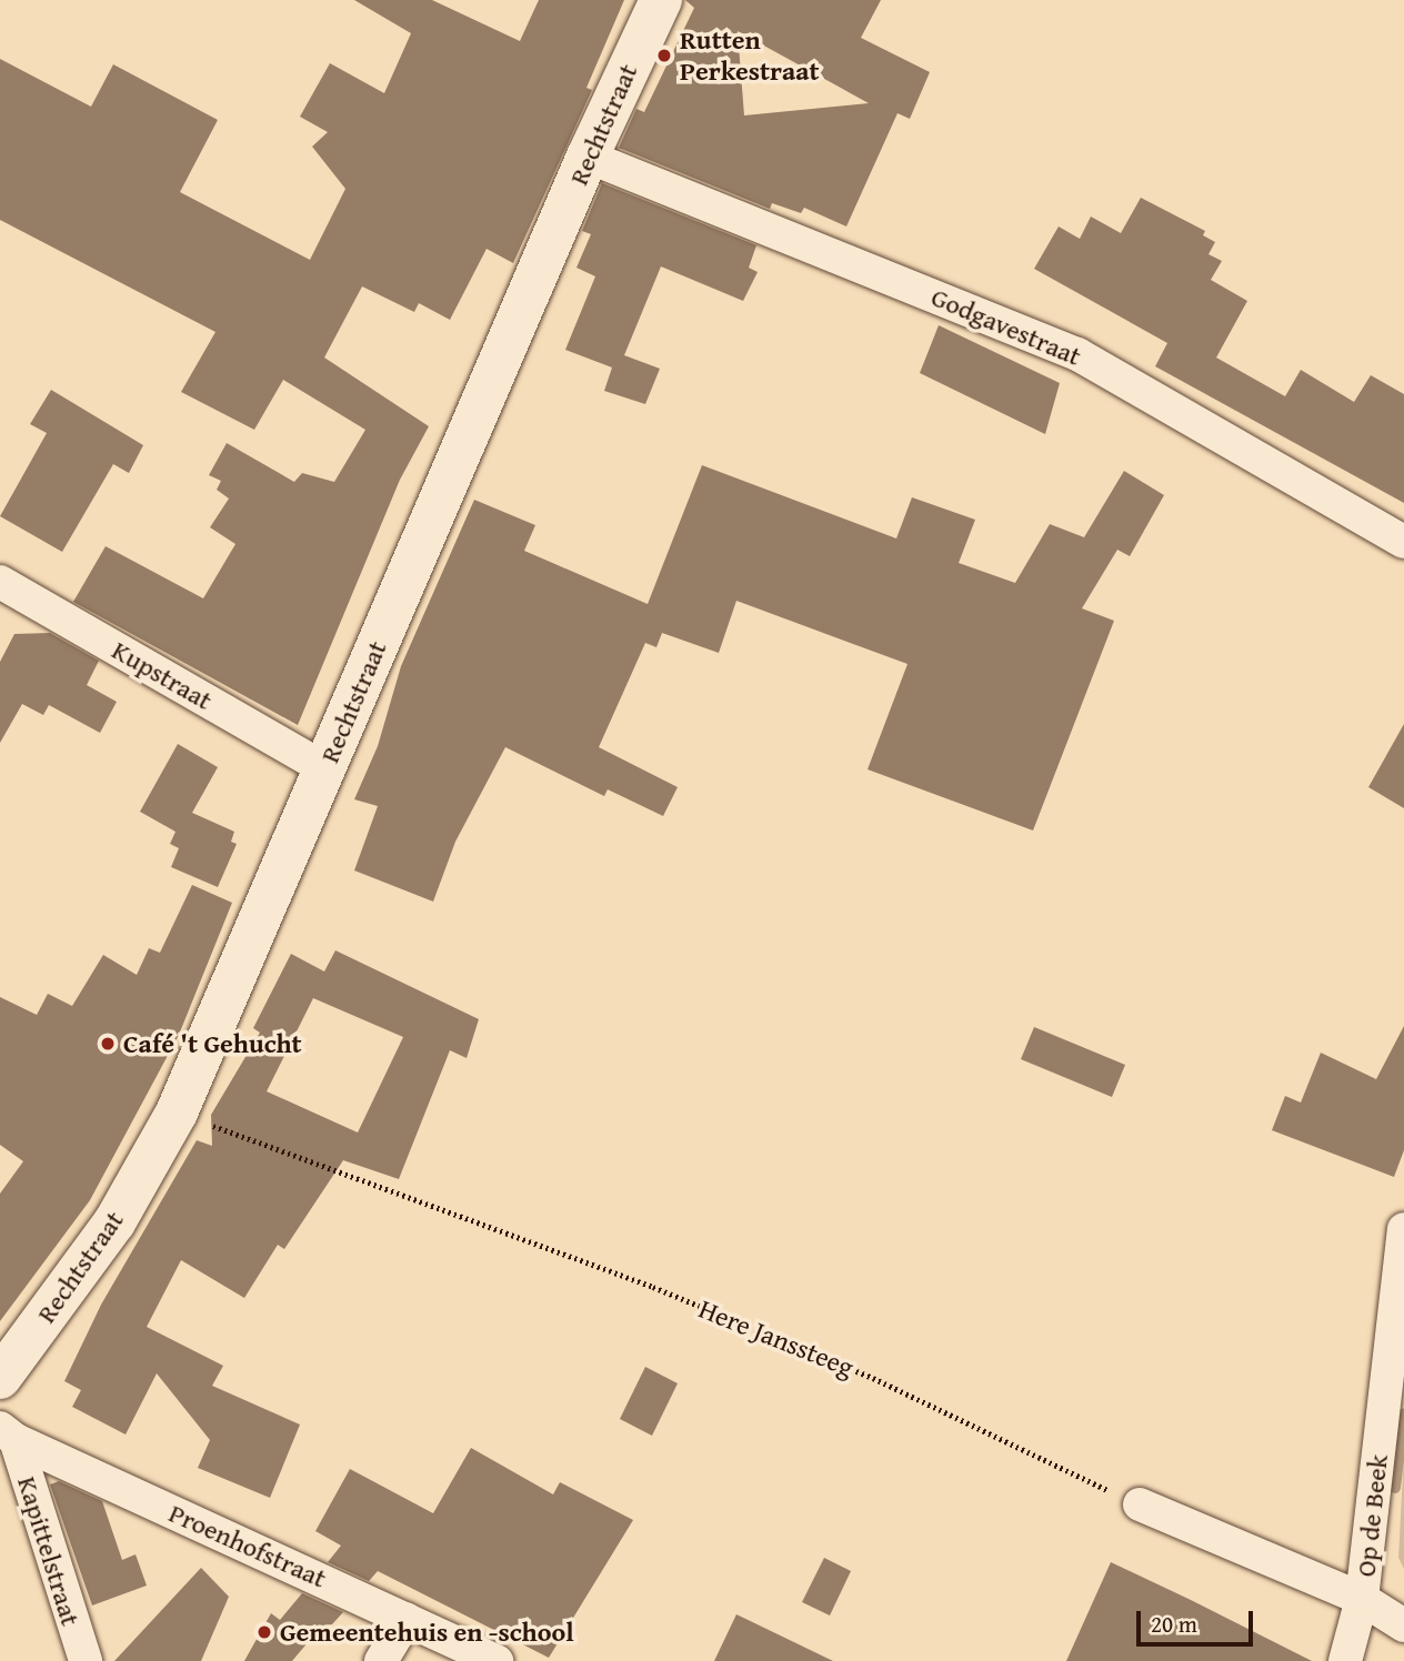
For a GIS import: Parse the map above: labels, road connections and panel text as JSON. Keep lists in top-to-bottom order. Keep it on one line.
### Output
{"streets":{"street":["Rechtstraat","Godgavestraat","Kupstraat","Op de Beek","Proenhofstraat","Kapittelstraat"],"path":["Here Janssteeg"]},"crossings":[["Rechtstraat","Godgavestraat"],["Rechtstraat","Kupstraat"],["Rechtstraat","Here Janssteeg"],["Proenhofstraat","Kapittelstraat"]],"places":["Rutten Perkestraat","Café 't Gehucht","Gemeentehuis en -school"],"scale_bar":"20 m"}
